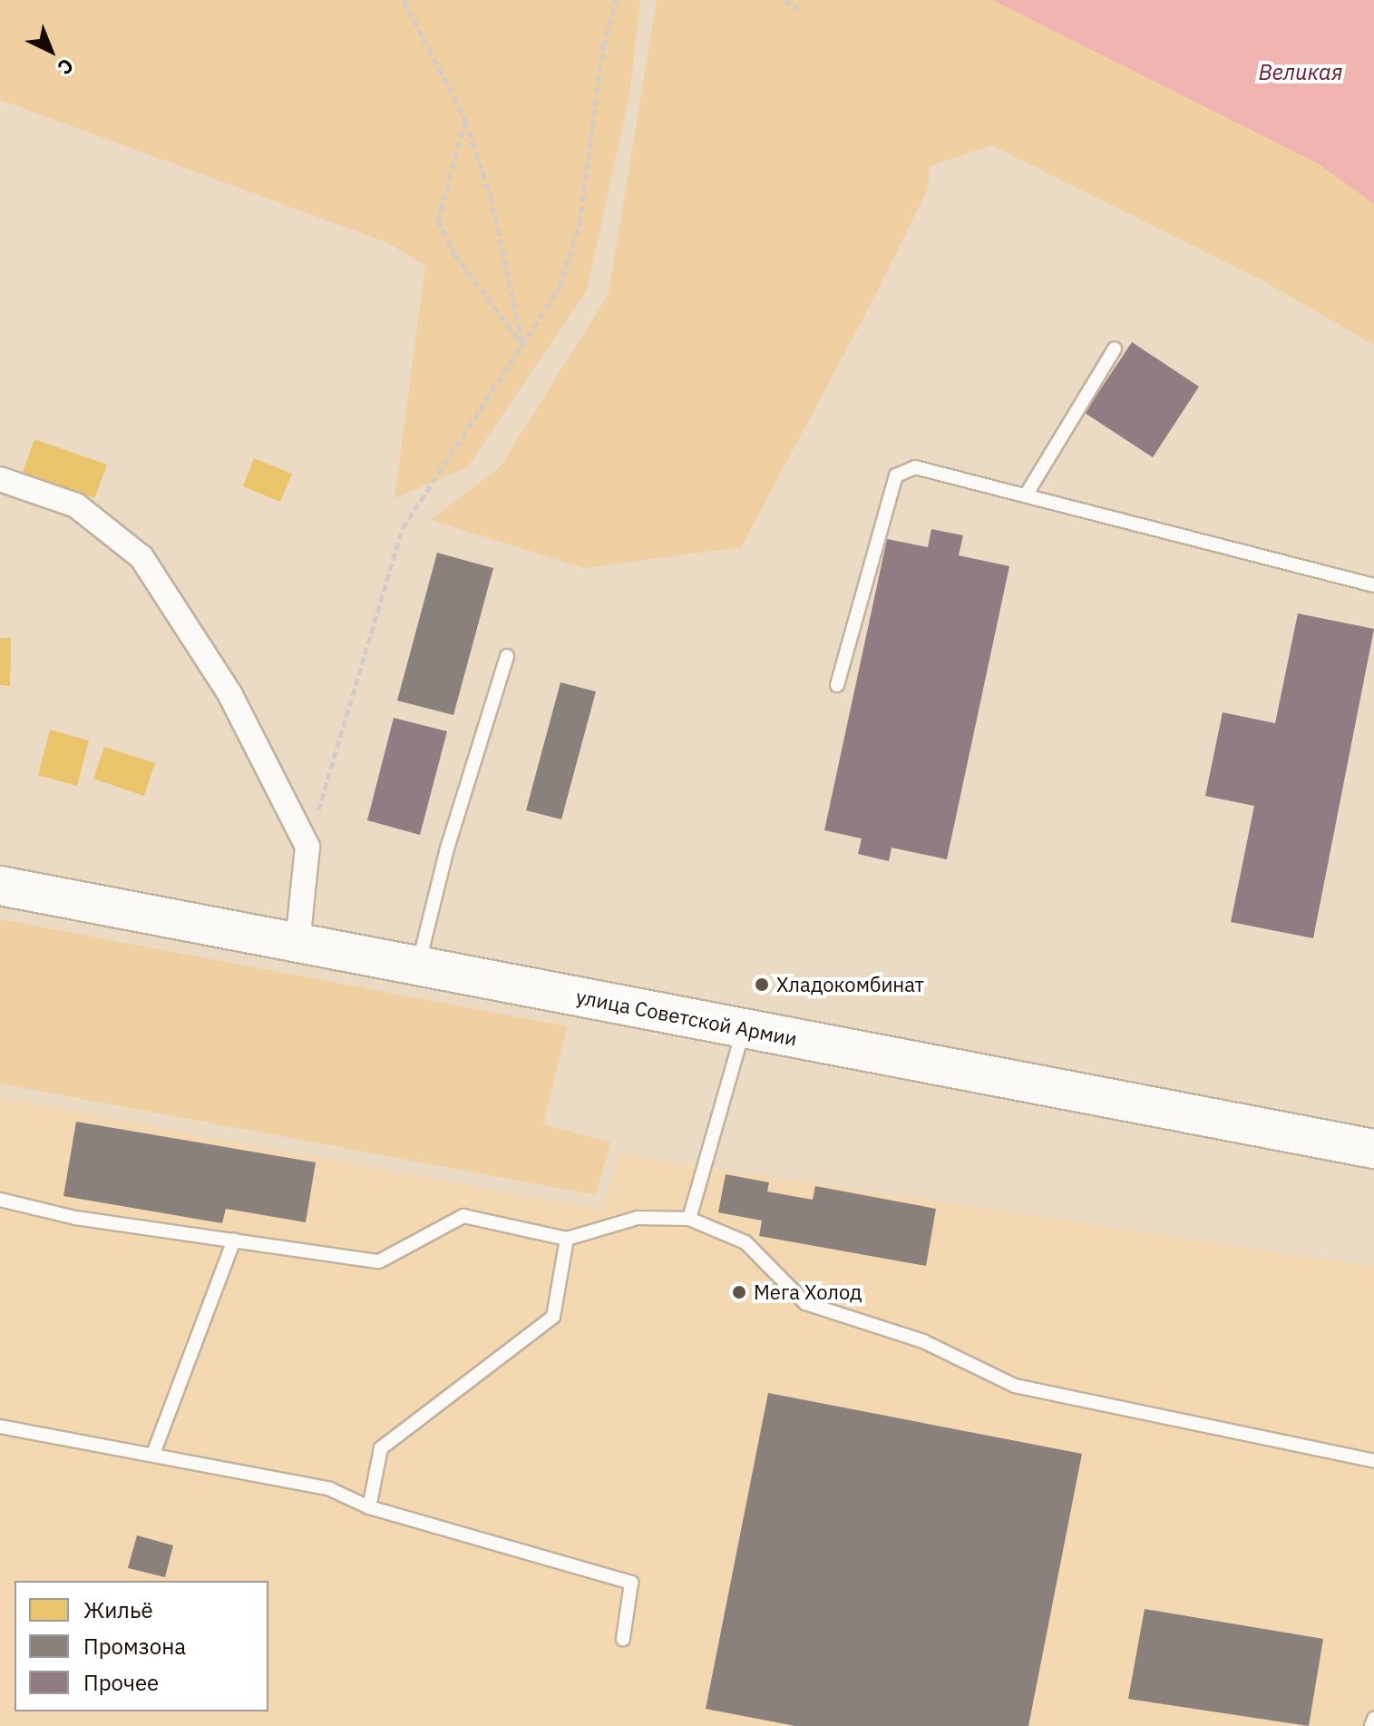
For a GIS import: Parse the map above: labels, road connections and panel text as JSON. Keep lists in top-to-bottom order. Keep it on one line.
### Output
{"streets":{"main road":["улица Советской Армии"]},"water":["Великая"],"places":["Хладокомбинат","Мега Холод"],"legend":["Жильё","Промзона","Прочее"],"north":"bottom right"}
